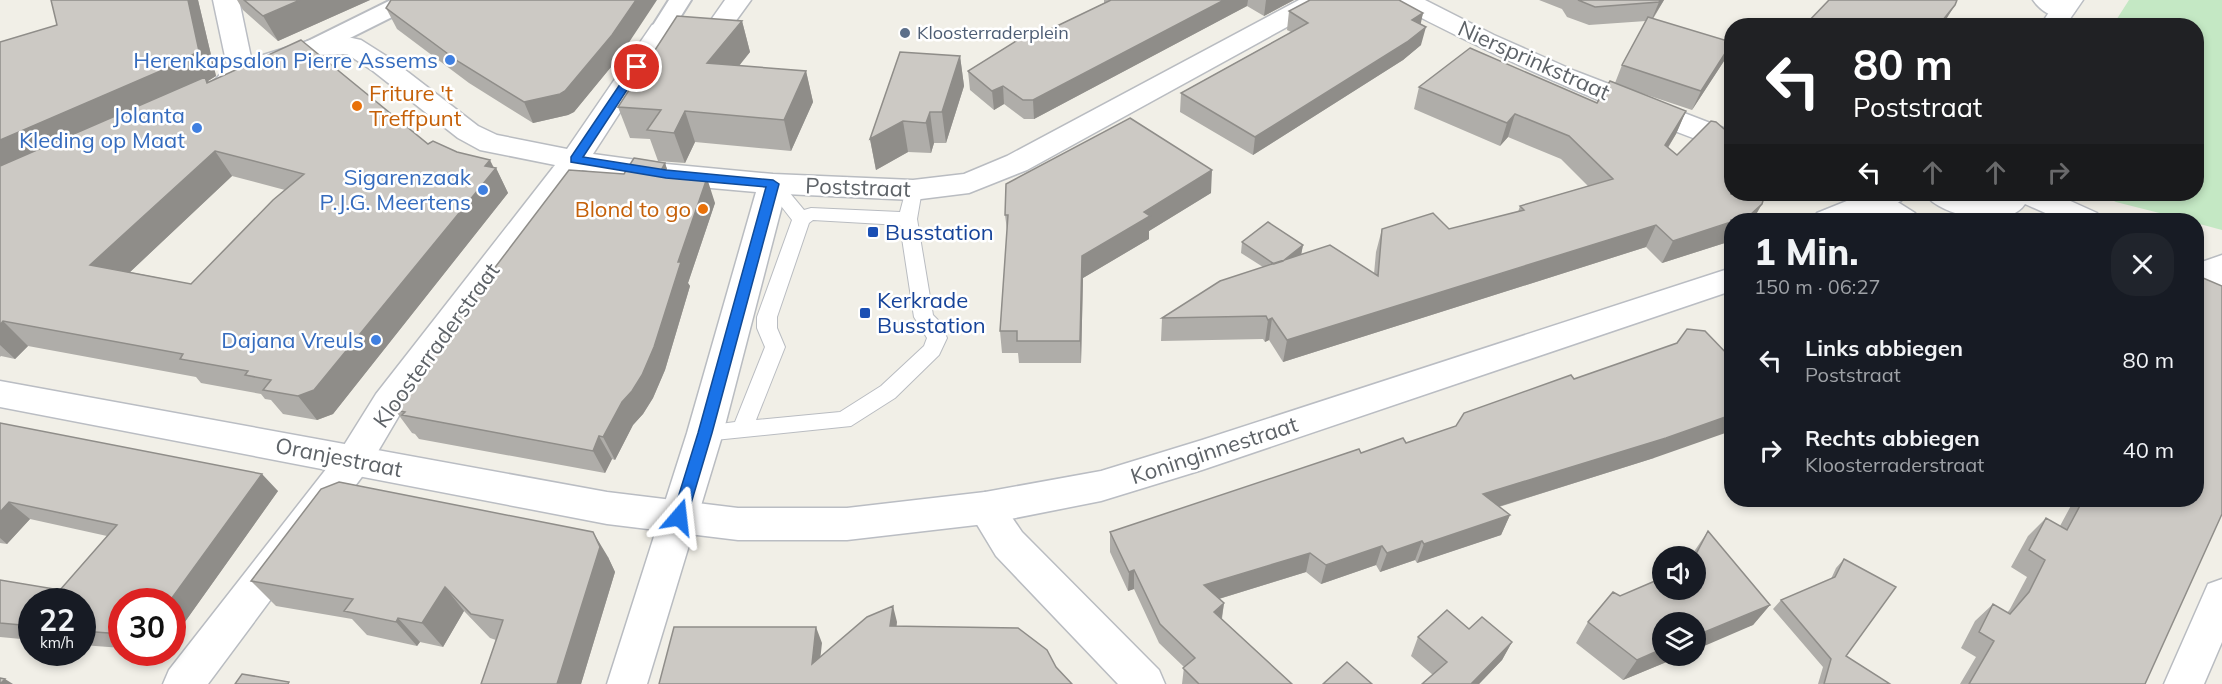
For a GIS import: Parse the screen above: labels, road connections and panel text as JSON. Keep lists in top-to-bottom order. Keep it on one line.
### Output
{"streets":{"street":["Niersprinkstraat","Poststraat","Kloosterraderstraat","Koninginnestraat","Oranjestraat"]},"crossings":[["Poststraat","Kloosterraderstraat"],["Kloosterraderstraat","Oranjestraat"],["Koninginnestraat","Oranjestraat"]],"places":{"other":["Kloosterraderplein","Herenkapsalon Pierre Assems","Friture 't Treffpunt","Jolanta Kleding op Maat","Sigarenzaak P.J.G. Meertens","Blond to go","Dajana Vreuls"],"transit":["Busstation","Kerkrade Busstation"]},"page":{"turn":["80 m","Poststraat"],"heading":["1 Min.","150 m · 06:27"],"list":[{"name":"Links abbiegen","note":"Poststraat","value":"80 m"},{"name":"Rechts abbiegen","note":"Kloosterraderstraat","value":"40 m"}],"speed":"22 km/h","limit":"30"}}
